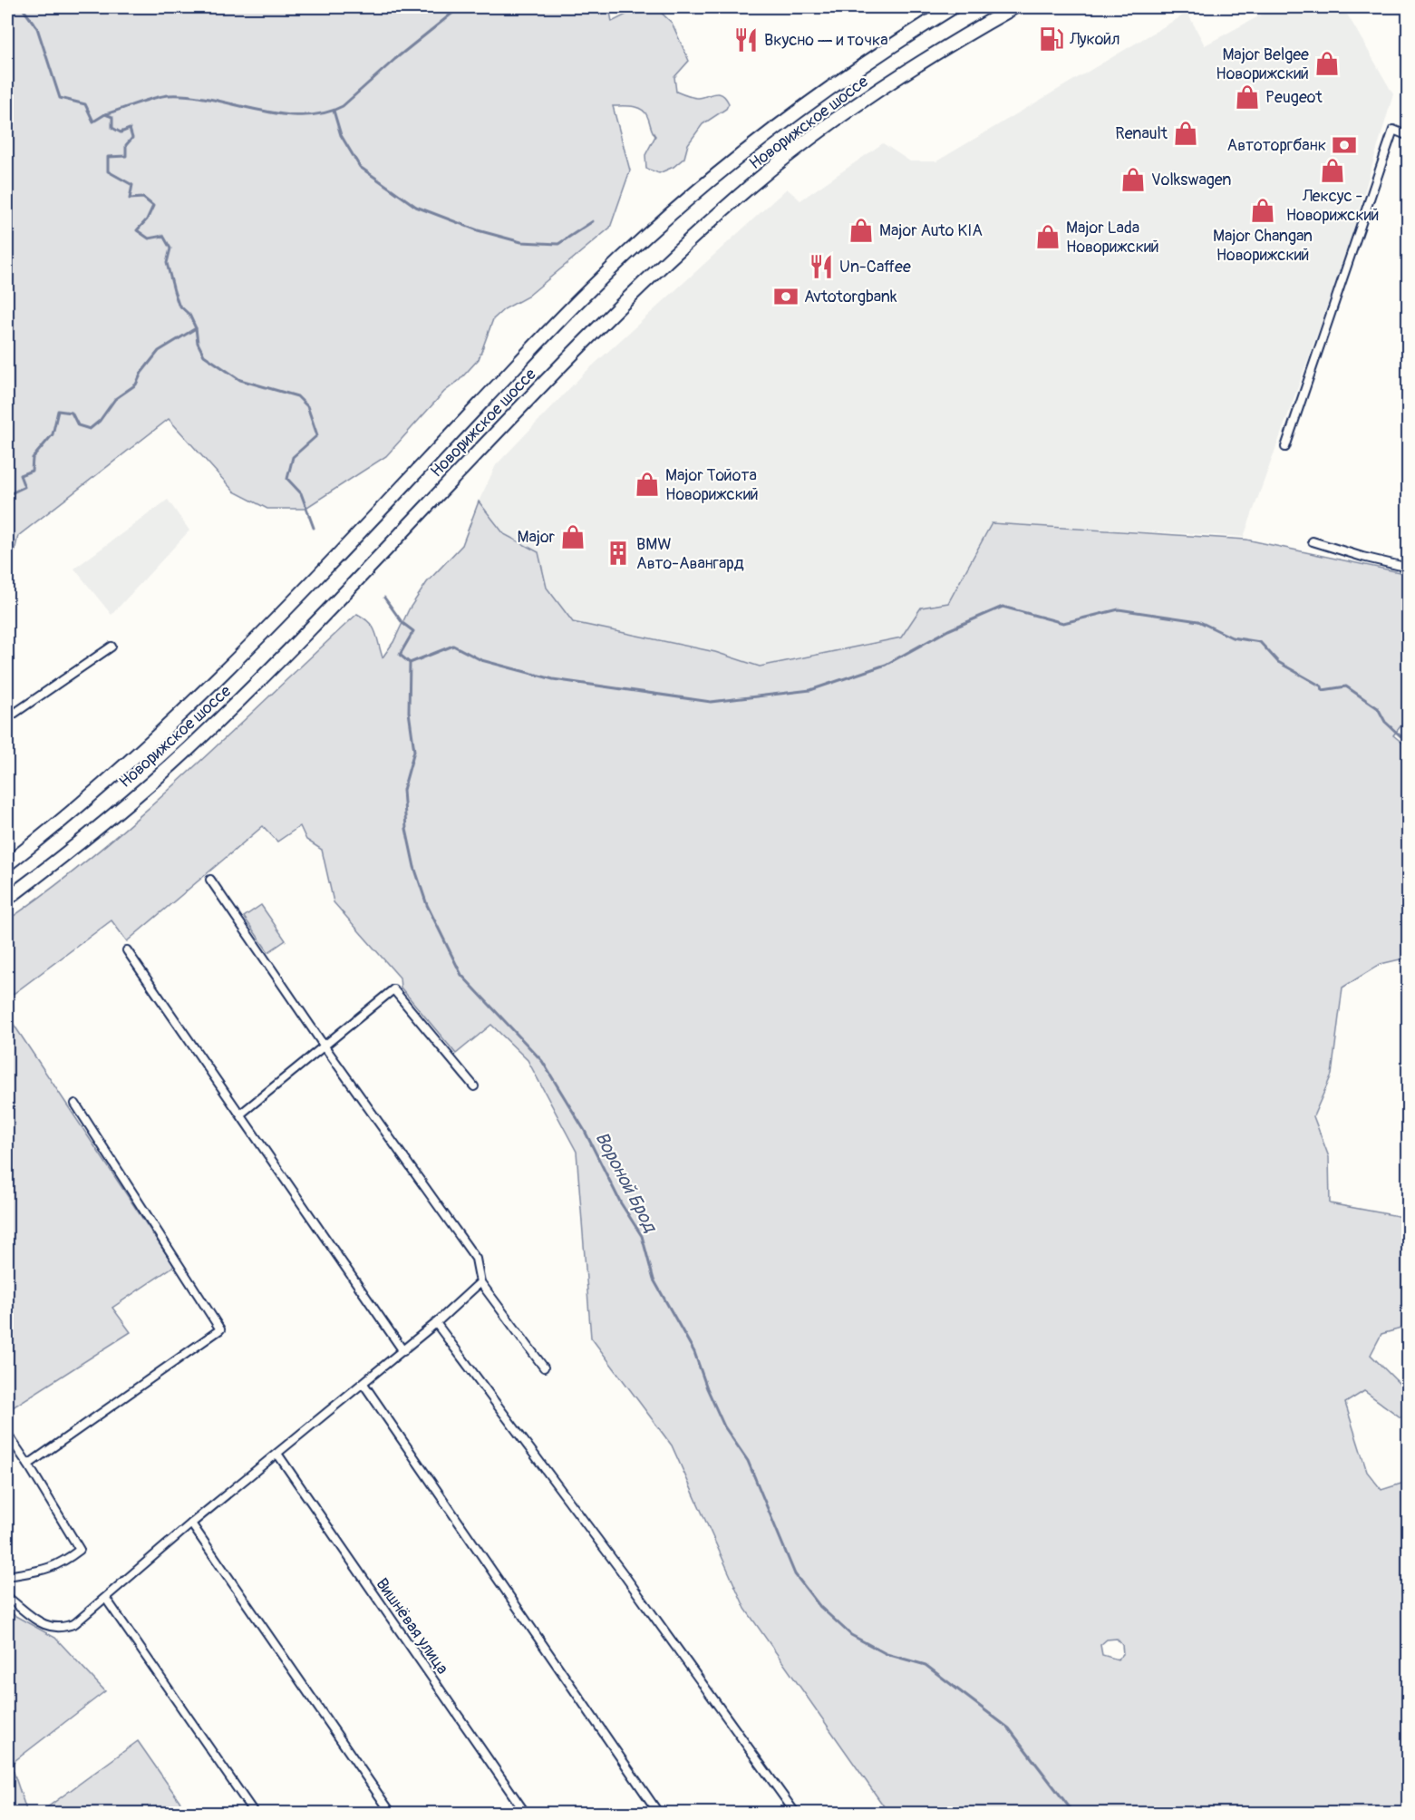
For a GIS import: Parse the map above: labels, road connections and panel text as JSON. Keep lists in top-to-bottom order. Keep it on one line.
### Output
{"streets":{"highway":["Новорижское шоссе"],"street":["Вишнёвая улица"]},"water":["Вороной Брод"],"places":{"fuel station":["Лукойл"],"restaurant":["Вкусно — и точка","Un-Caffee"],"shop":["Major Belgee Новорижский","Peugeot","Renault","Лексус - Новорижский","Volkswagen","Major Changan Новорижский","Major Auto KIA","Major Lada Новорижский","Major Тойота Новорижский","Major"],"bank":["Автоторгбанк","Avtotorgbank"],"building":["BMW Авто-Авангард"]}}
